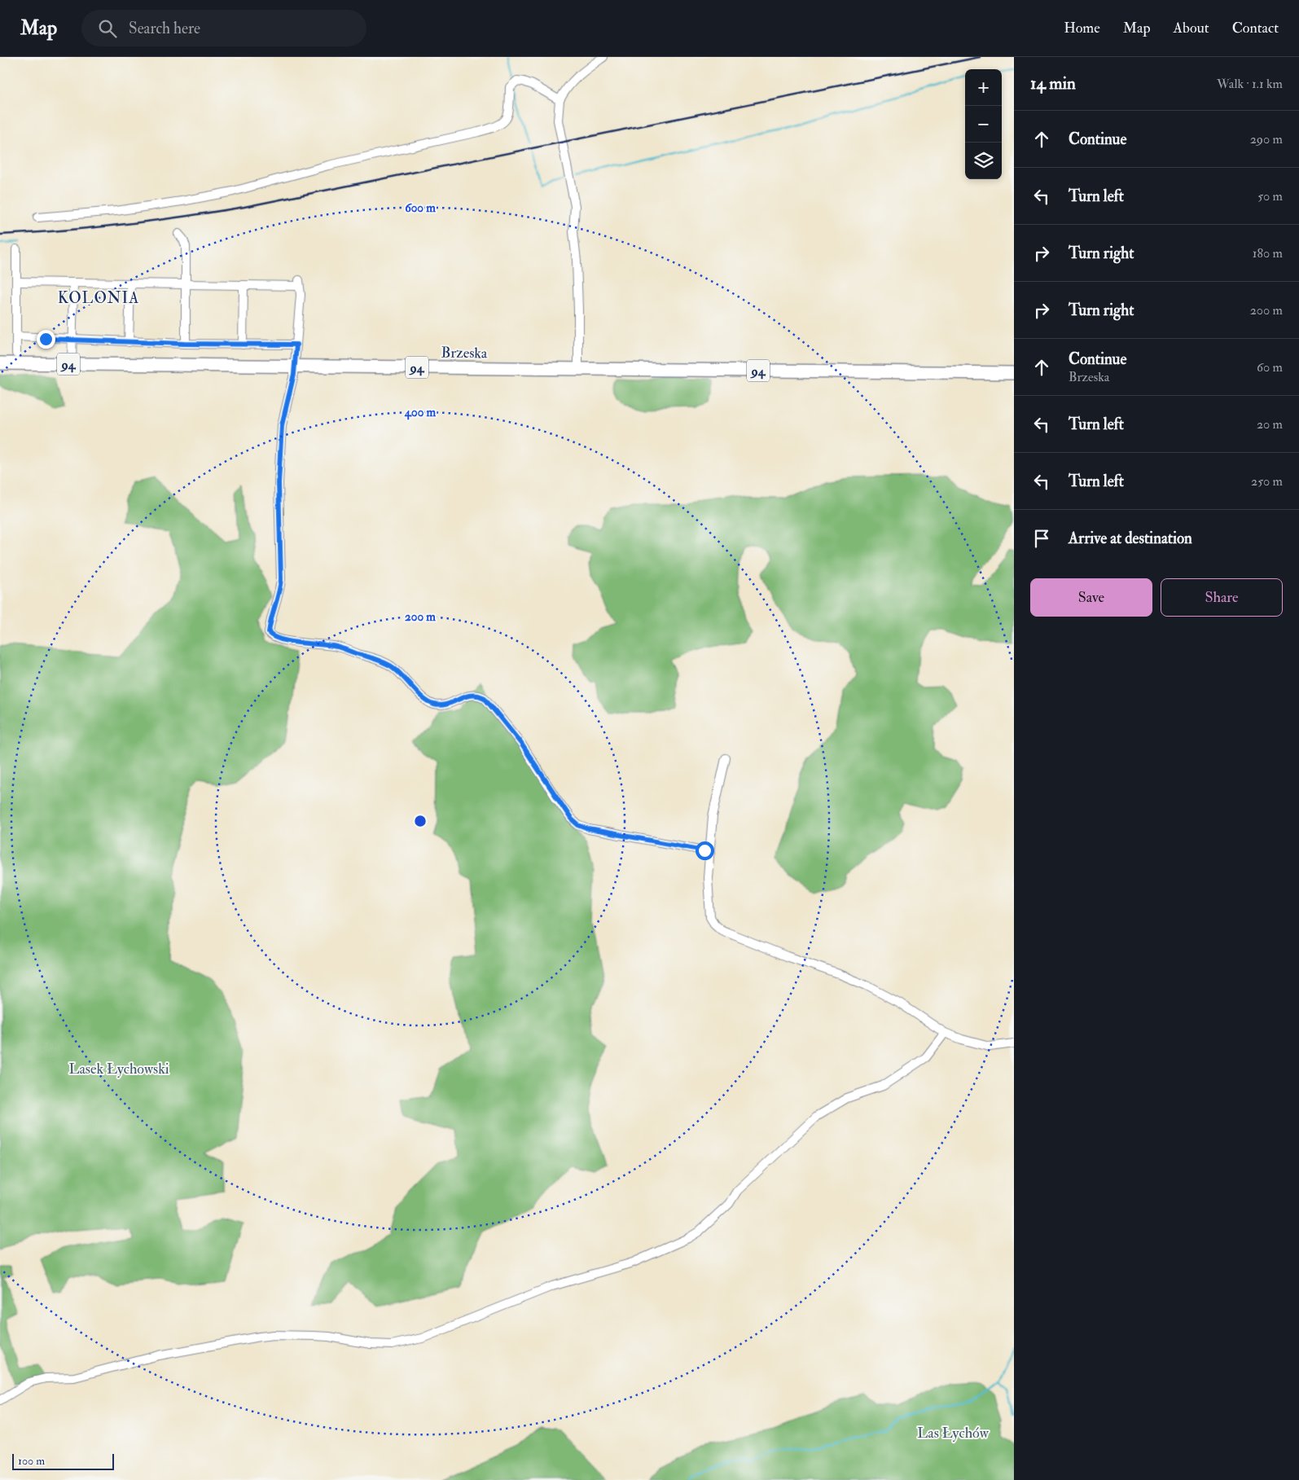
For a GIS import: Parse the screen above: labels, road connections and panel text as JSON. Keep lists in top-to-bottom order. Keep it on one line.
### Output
{"streets":{"main road":["Brzeska","94"]},"crossings":[["Brzeska","94"]],"districts":["KOLONIA"],"parks":["Lasek Łychowski","Las Łychów"],"scale_bar":"100 m","page":{"header":"Map","search":"Search here","nav":["Home","Map","About","Contact"],"heading":["14 min","Walk · 1.1 km"],"map_buttons":["+","−"],"list":[["Continue","290 m"],["Turn left","50 m"],["Turn right","180 m"],["Turn right","200 m"],["Continue","Brzeska","60 m"],["Turn left","20 m"],["Turn left","250 m"],"Arrive at destination"],"buttons":["Save","Share"],"scale":"100 m"},"rings":["600 m","400 m","200 m"]}
